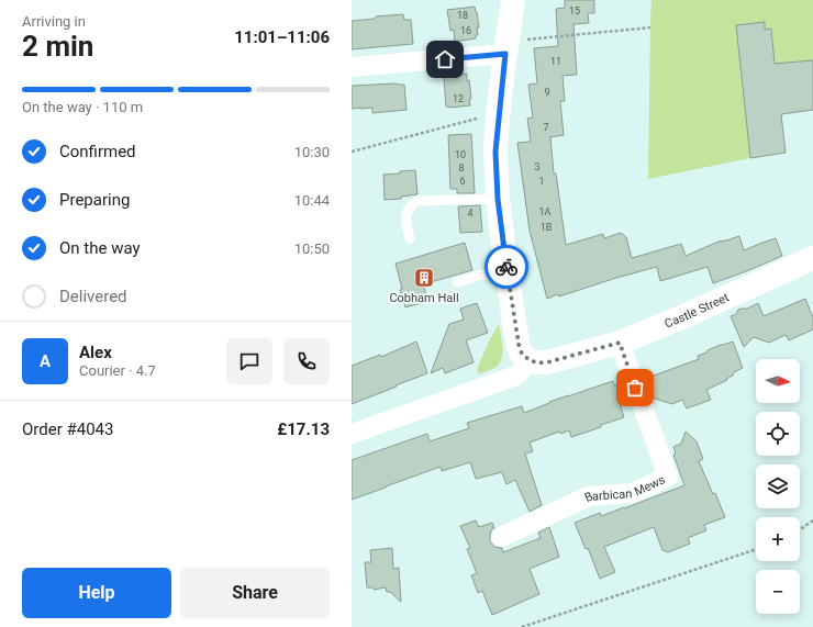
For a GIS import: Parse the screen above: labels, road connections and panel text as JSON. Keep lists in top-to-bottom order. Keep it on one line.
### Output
{"streets":{"street":["Castle Street","Barbican Mews"]},"crossings":[["Castle Street","Barbican Mews"]],"places":{"building":["Cobham Hall"]},"house_numbers":["15","18","16","11","9","12","7","10","3","8","6","1","1A","4","1B"],"north":"right","page":{"heading":["2 min","Arriving in","11:01–11:06"],"panel":["Alex","Courier · 4.7","Order #4043","£17.13"],"bar":"On the way · 110 m","list":[["Confirmed","10:30"],["Preparing","10:44"],["On the way","10:50"],"Delivered"],"round":"A","map_buttons":["+","−"],"buttons":["Help","Share"]}}
